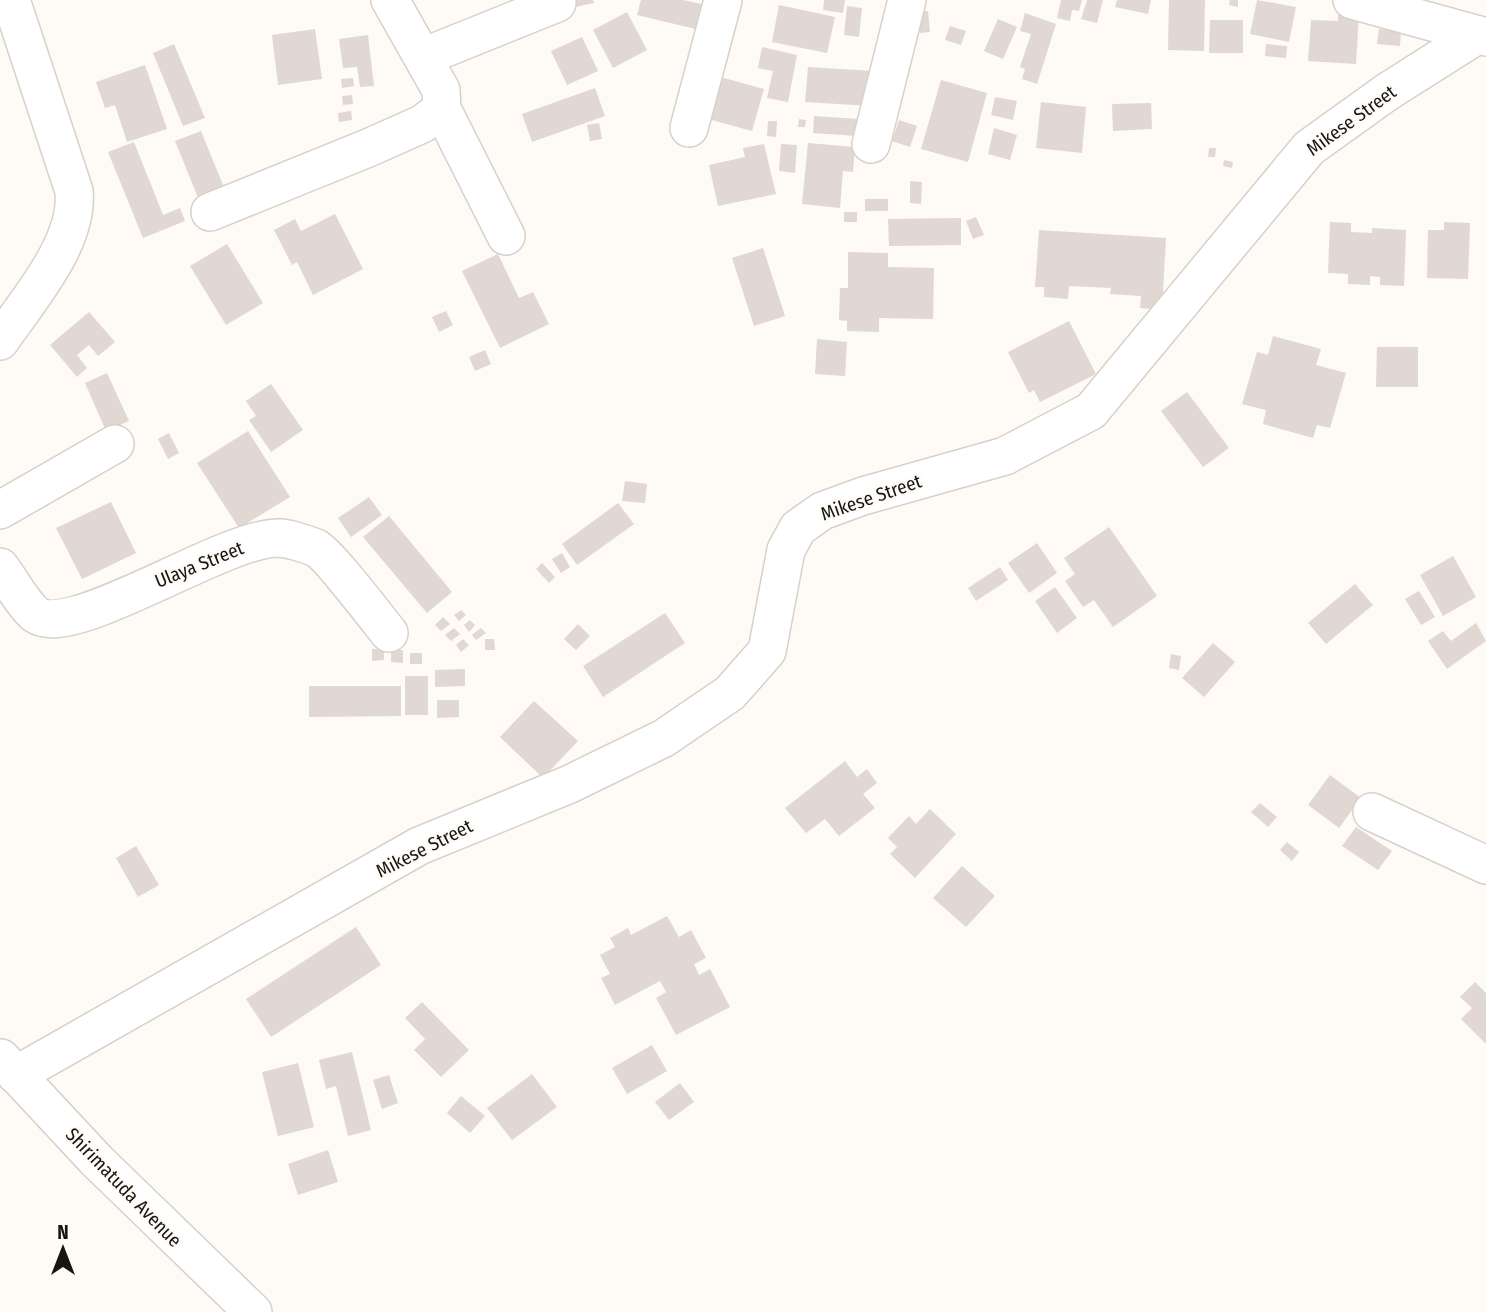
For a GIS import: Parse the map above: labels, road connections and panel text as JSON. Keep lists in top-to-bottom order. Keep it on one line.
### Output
{"streets":{"street":["Mikese Street","Ulaya Street","Shirimatuda Avenue"]},"crossings":[["Mikese Street","Shirimatuda Avenue"]],"north":"top"}
